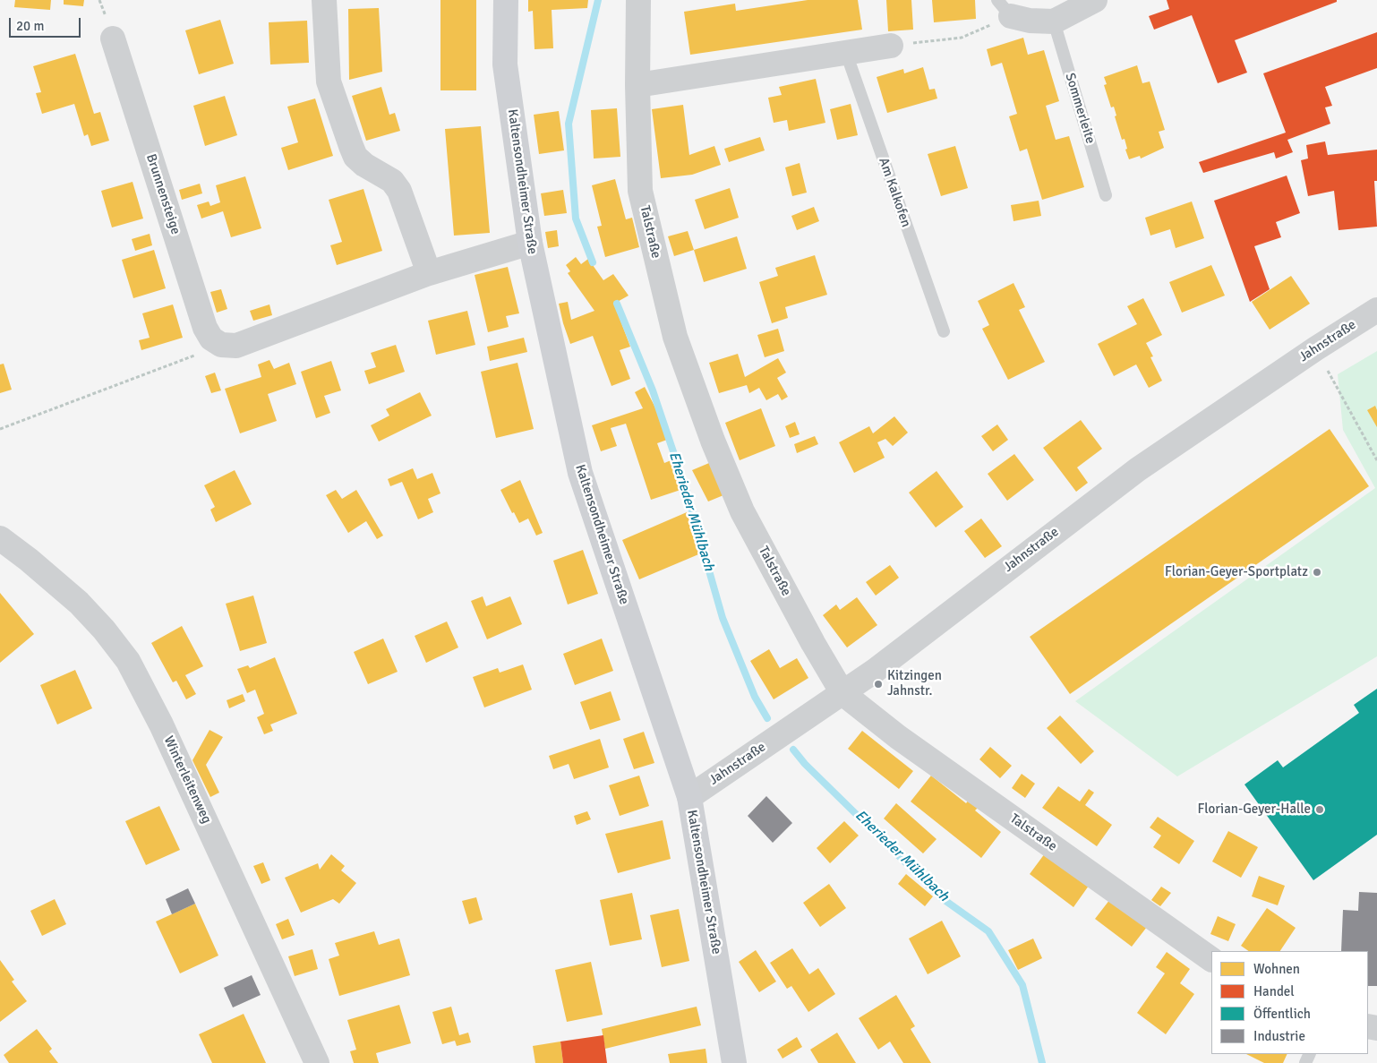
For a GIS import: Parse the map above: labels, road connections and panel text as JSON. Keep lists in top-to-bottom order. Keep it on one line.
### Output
{"streets":{"main road":["Kaltensondheimer Straße"],"street":["Brunnensteige","Talstraße","Jahnstraße","Winterleitenweg"],"lane":["Sommerleite","Am Kalkofen"]},"crossings":[["Kaltensondheimer Straße","Jahnstraße"],["Talstraße","Jahnstraße"]],"water":["Eherieder Mühlbach"],"places":["Florian-Geyer-Sportplatz","Kitzingen Jahnstr.","Florian-Geyer-Halle"],"legend":["Wohnen","Handel","Öffentlich","Industrie"],"scale_bar":"20 m"}
